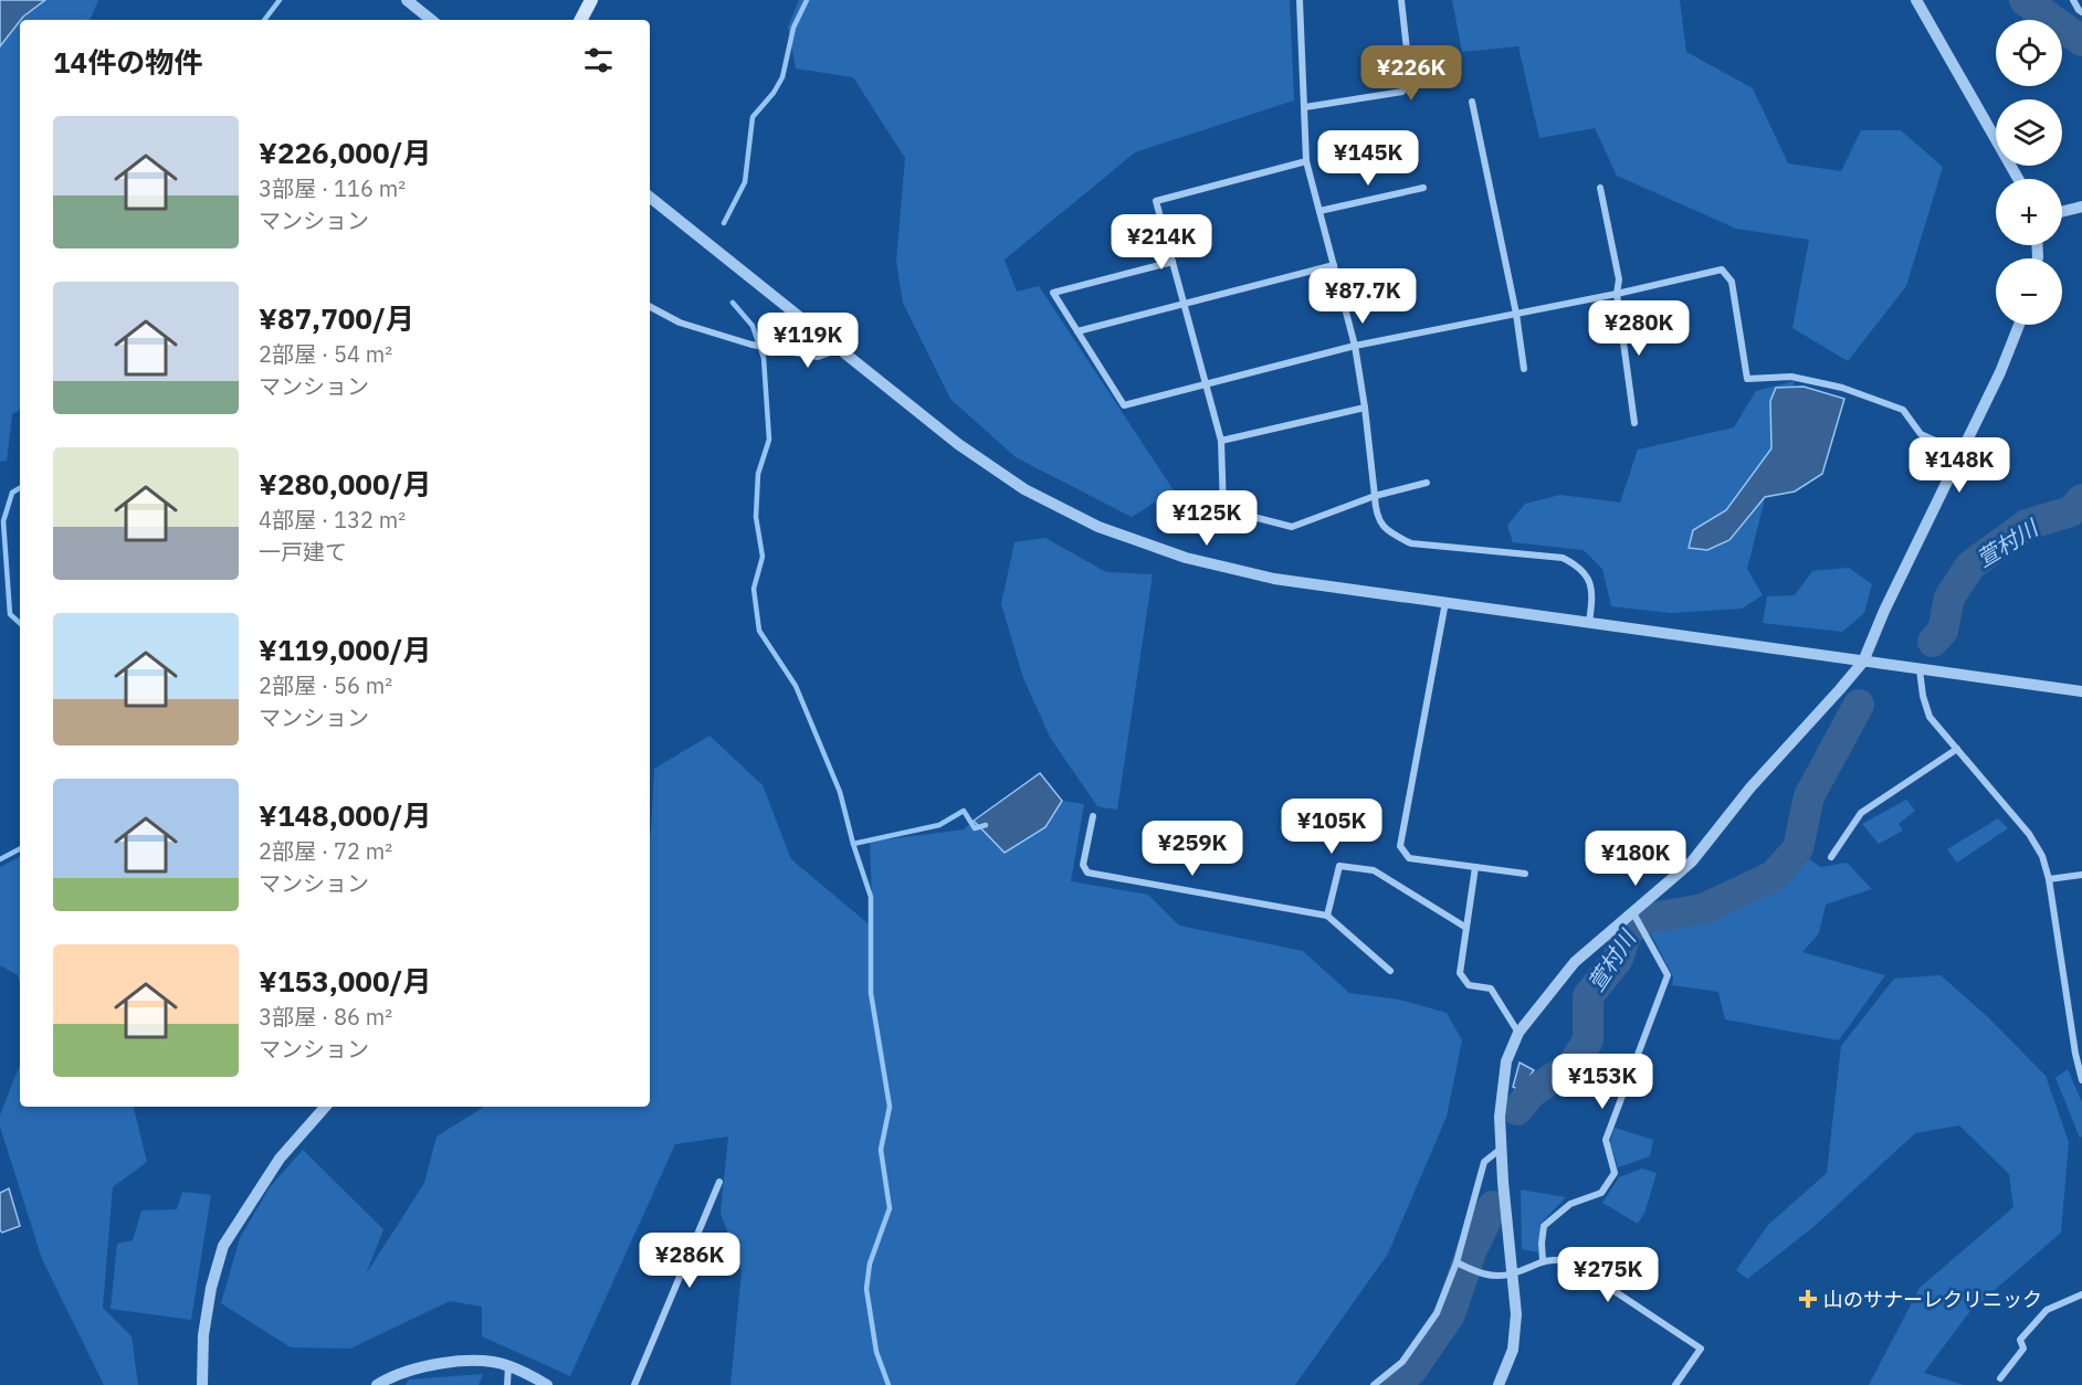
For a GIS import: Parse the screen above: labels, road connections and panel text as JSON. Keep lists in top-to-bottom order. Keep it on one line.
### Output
{"water":["萱村川"],"places":{"health":["山のサナーレクリニック"]},"page":{"map_buttons":["+","−"],"heading":"14件の物件","price":["¥226K","¥145K","¥214K","¥87.7K","¥280K","¥119K","¥148K","¥125K","¥105K","¥259K","¥180K","¥153K","¥286K","¥275K"],"list":[{"name":"¥226,000/月","note":"3部屋 · 116 m² · マンション"},{"name":"¥87,700/月","note":"2部屋 · 54 m² · マンション"},{"name":"¥280,000/月","note":"4部屋 · 132 m² · 一戸建て"},{"name":"¥119,000/月","note":"2部屋 · 56 m² · マンション"},{"name":"¥148,000/月","note":"2部屋 · 72 m² · マンション"},{"name":"¥153,000/月","note":"3部屋 · 86 m² · マンション"}]}}
